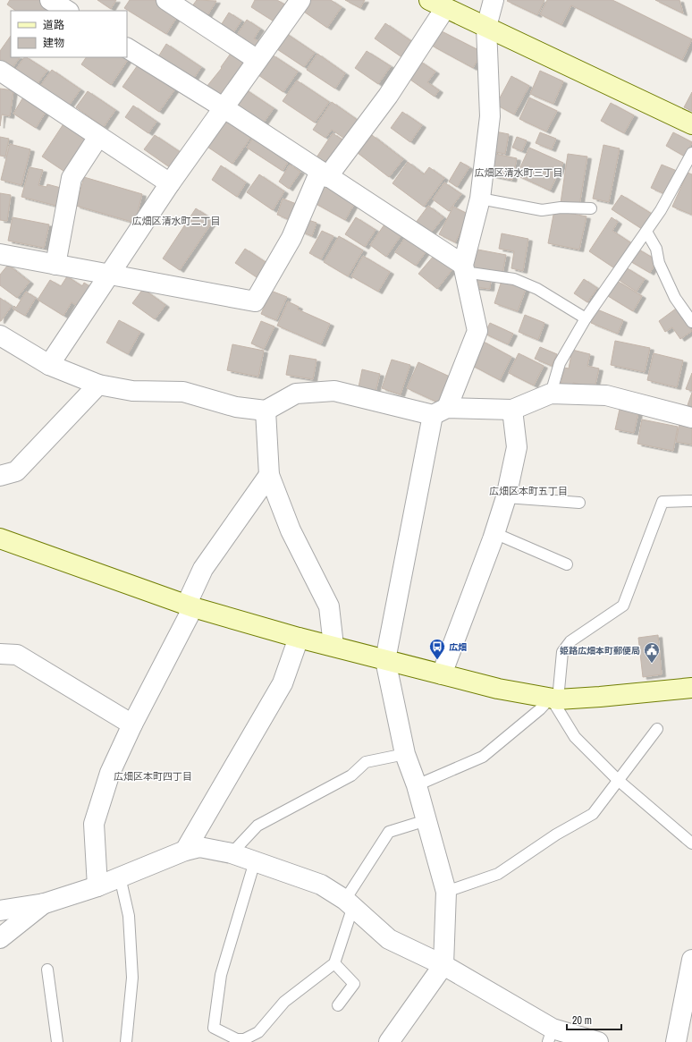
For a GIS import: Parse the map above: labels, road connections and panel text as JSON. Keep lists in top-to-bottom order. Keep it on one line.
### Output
{"districts":["広畑区清水町三丁目","広畑区清水町二丁目","広畑区本町五丁目","広畑区本町四丁目"],"places":{"bus stop":["広畑"],"public building":["姫路広畑本町郵便局"]},"legend":["道路","建物"],"scale_bar":"20 m"}
